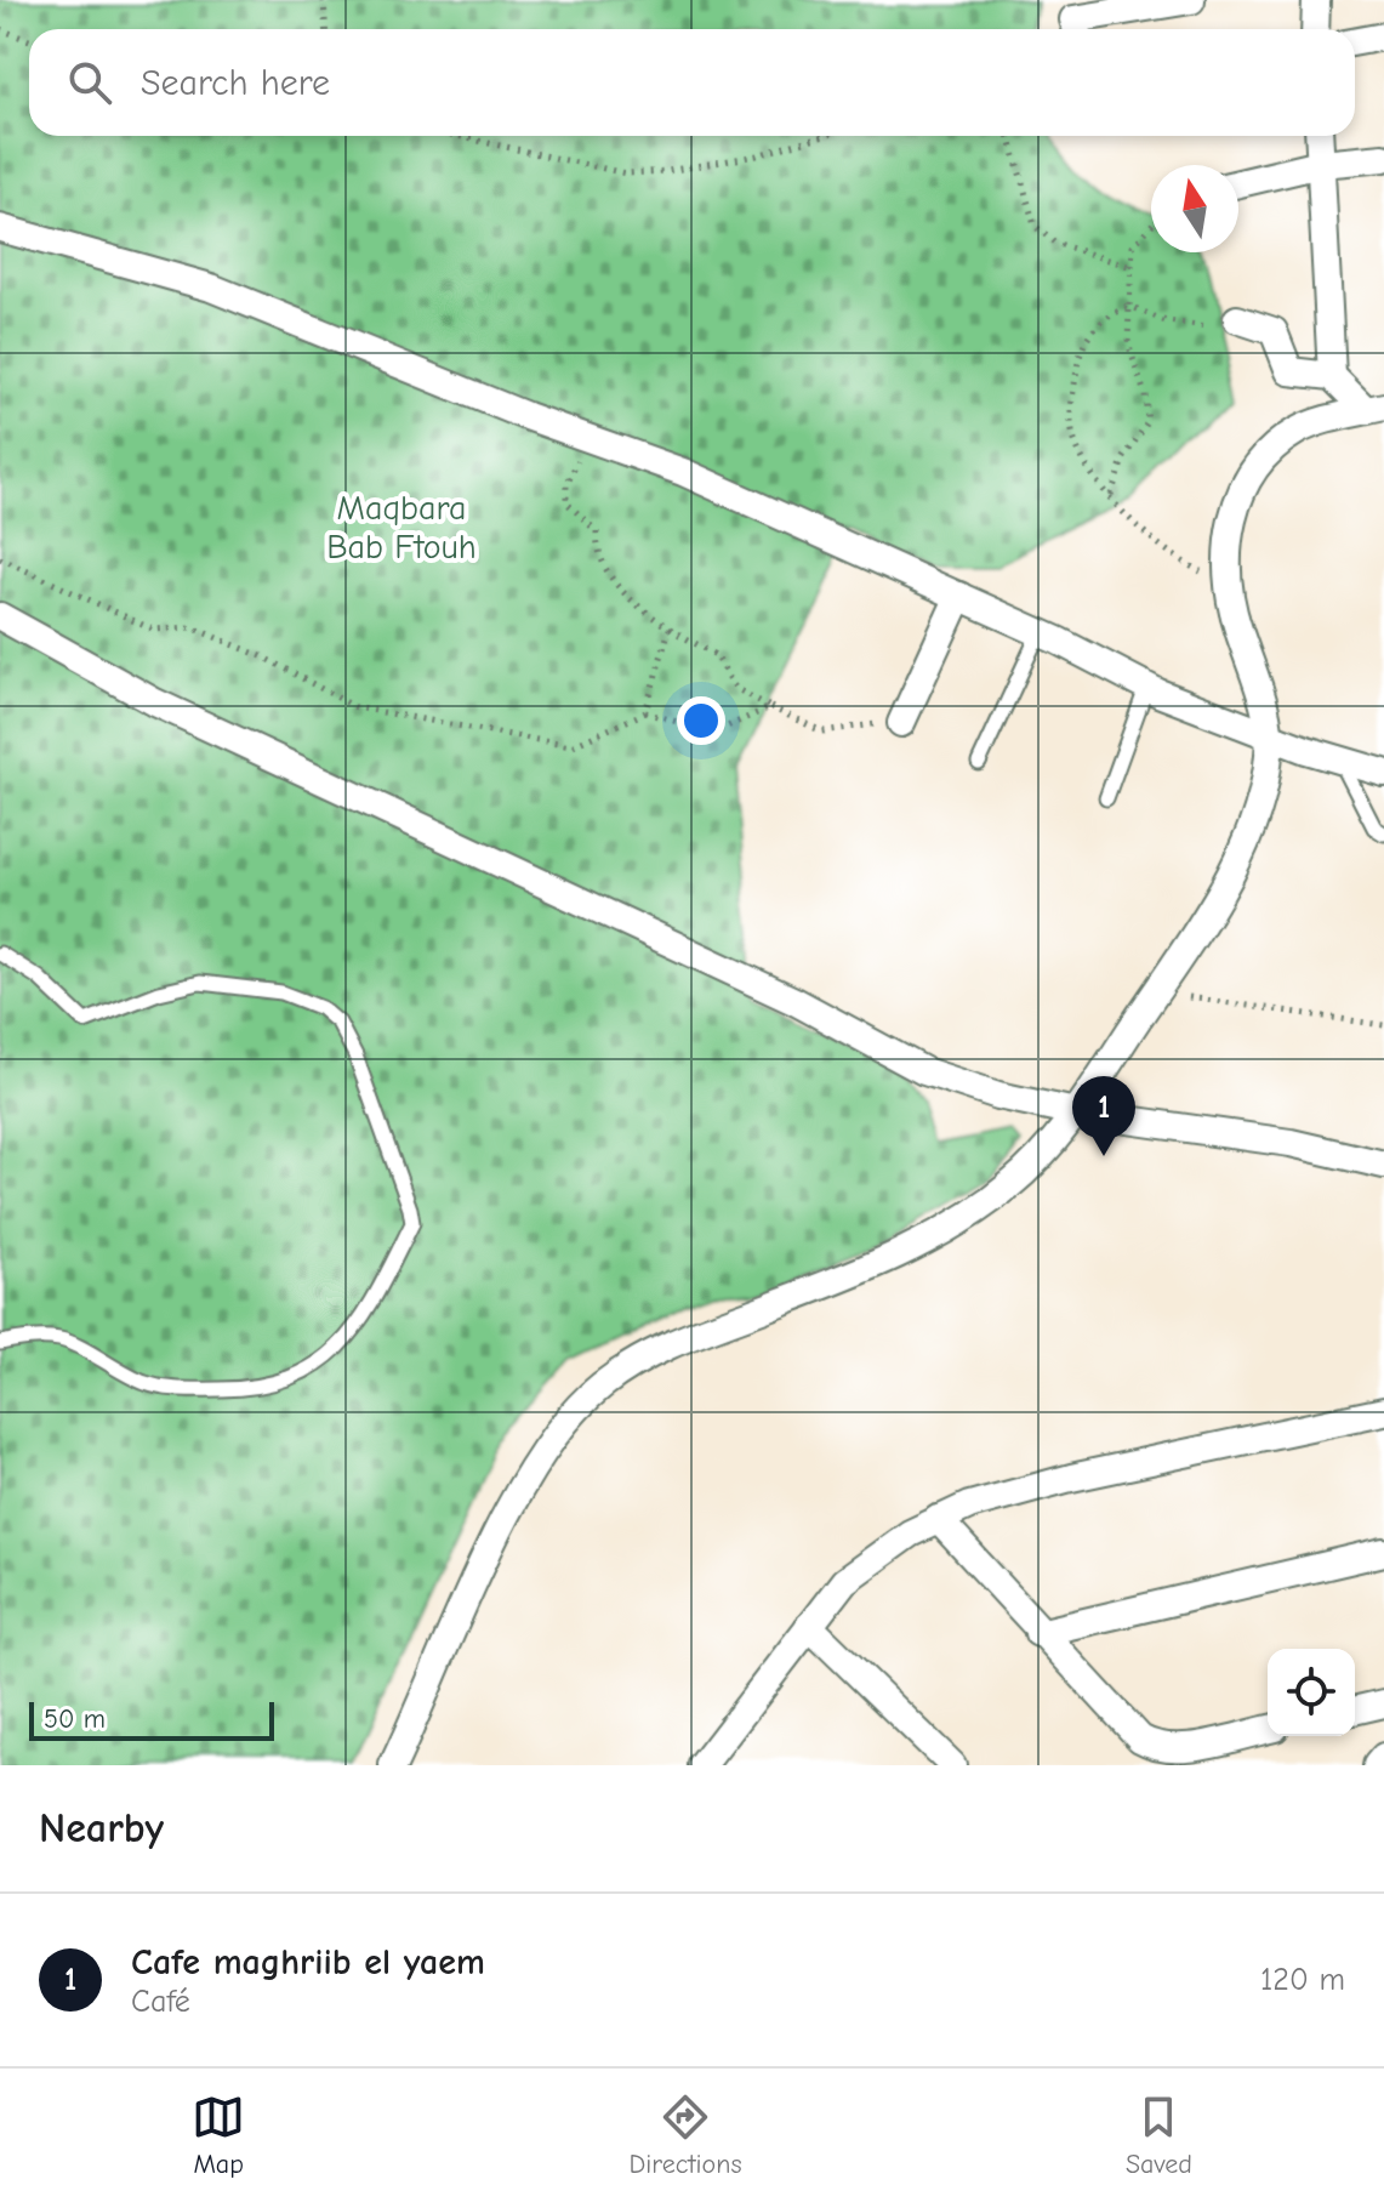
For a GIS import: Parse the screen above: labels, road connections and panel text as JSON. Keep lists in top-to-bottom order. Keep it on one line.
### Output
{"parks":["Maqbara Bab Ftouh"],"scale_bar":"50 m","north":"top","page":{"search":"Search here","pins":"1","scale":"50 m","heading":"Nearby","list":[{"mark":"1","name":"Cafe maghriib el yaem","note":"Café","value":"120 m"}],"nav":["Map","Directions","Saved"]}}
